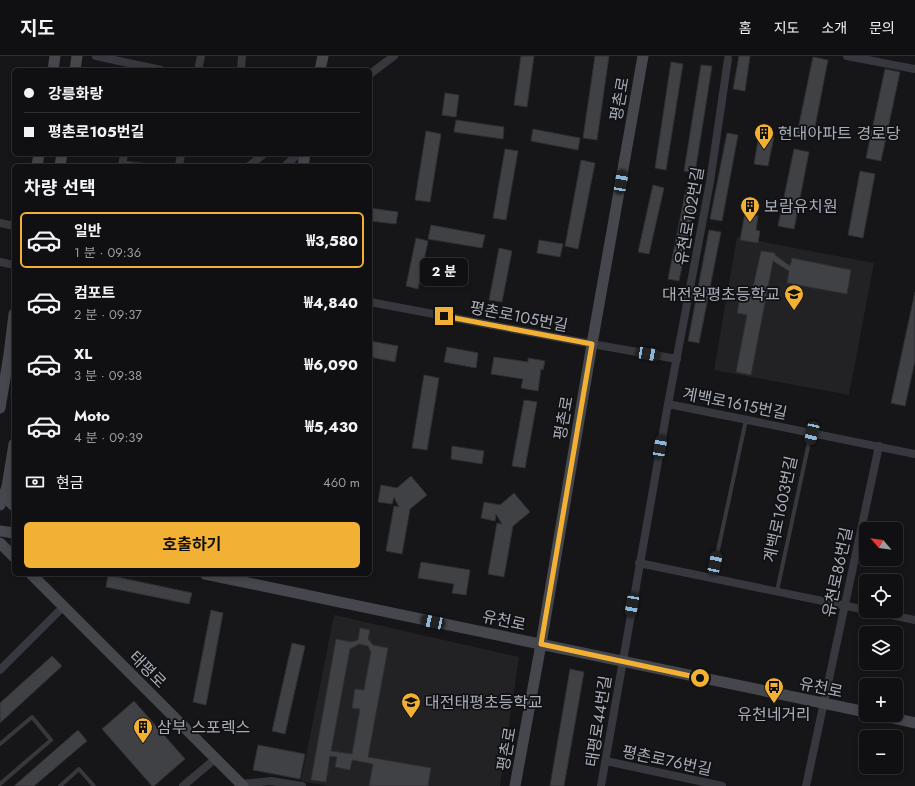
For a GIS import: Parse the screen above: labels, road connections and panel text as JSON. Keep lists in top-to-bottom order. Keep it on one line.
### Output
{"streets":{"main road":["평촌로","유천로","태평로"],"street":["유천로102번길","평촌로105번길","계백로1615번길","유천로86번길","태평로44번길","평촌로76번길"],"lane":["계백로1603번길"]},"crossings":[["평촌로","평촌로105번길"],["평촌로","유천로"],["유천로102번길","평촌로105번길"],["유천로102번길","계백로1615번길"],["유천로102번길","유천로"],["유천로102번길","태평로44번길"],["계백로1615번길","계백로1603번길"],["계백로1615번길","유천로86번길"],["유천로86번길","유천로"],["유천로","태평로44번길"],["태평로44번길","평촌로76번길"]],"places":{"building":["현대아파트 경로당","보람유치원","삼부 스포렉스"],"school or university":["대전원평초등학교","대전태평초등학교"],"bus stop":["유천네거리"]},"north":"top left","page":{"header":"지도","nav":["홈","지도","소개","문의"],"banner":["강릉화랑","평촌로105번길"],"heading":"차량 선택","list":[{"name":"일반","note":"1 분 · 09:36","value":"₩3,580"},{"name":"컴포트","note":"2 분 · 09:37","value":"₩4,840"},{"name":"XL","note":"3 분 · 09:38","value":"₩6,090"},{"name":"Moto","note":"4 분 · 09:39","value":"₩5,430"}],"bubble":"2 분","pay":["현금","460 m"],"buttons":"호출하기","map_buttons":["+","−"]}}
